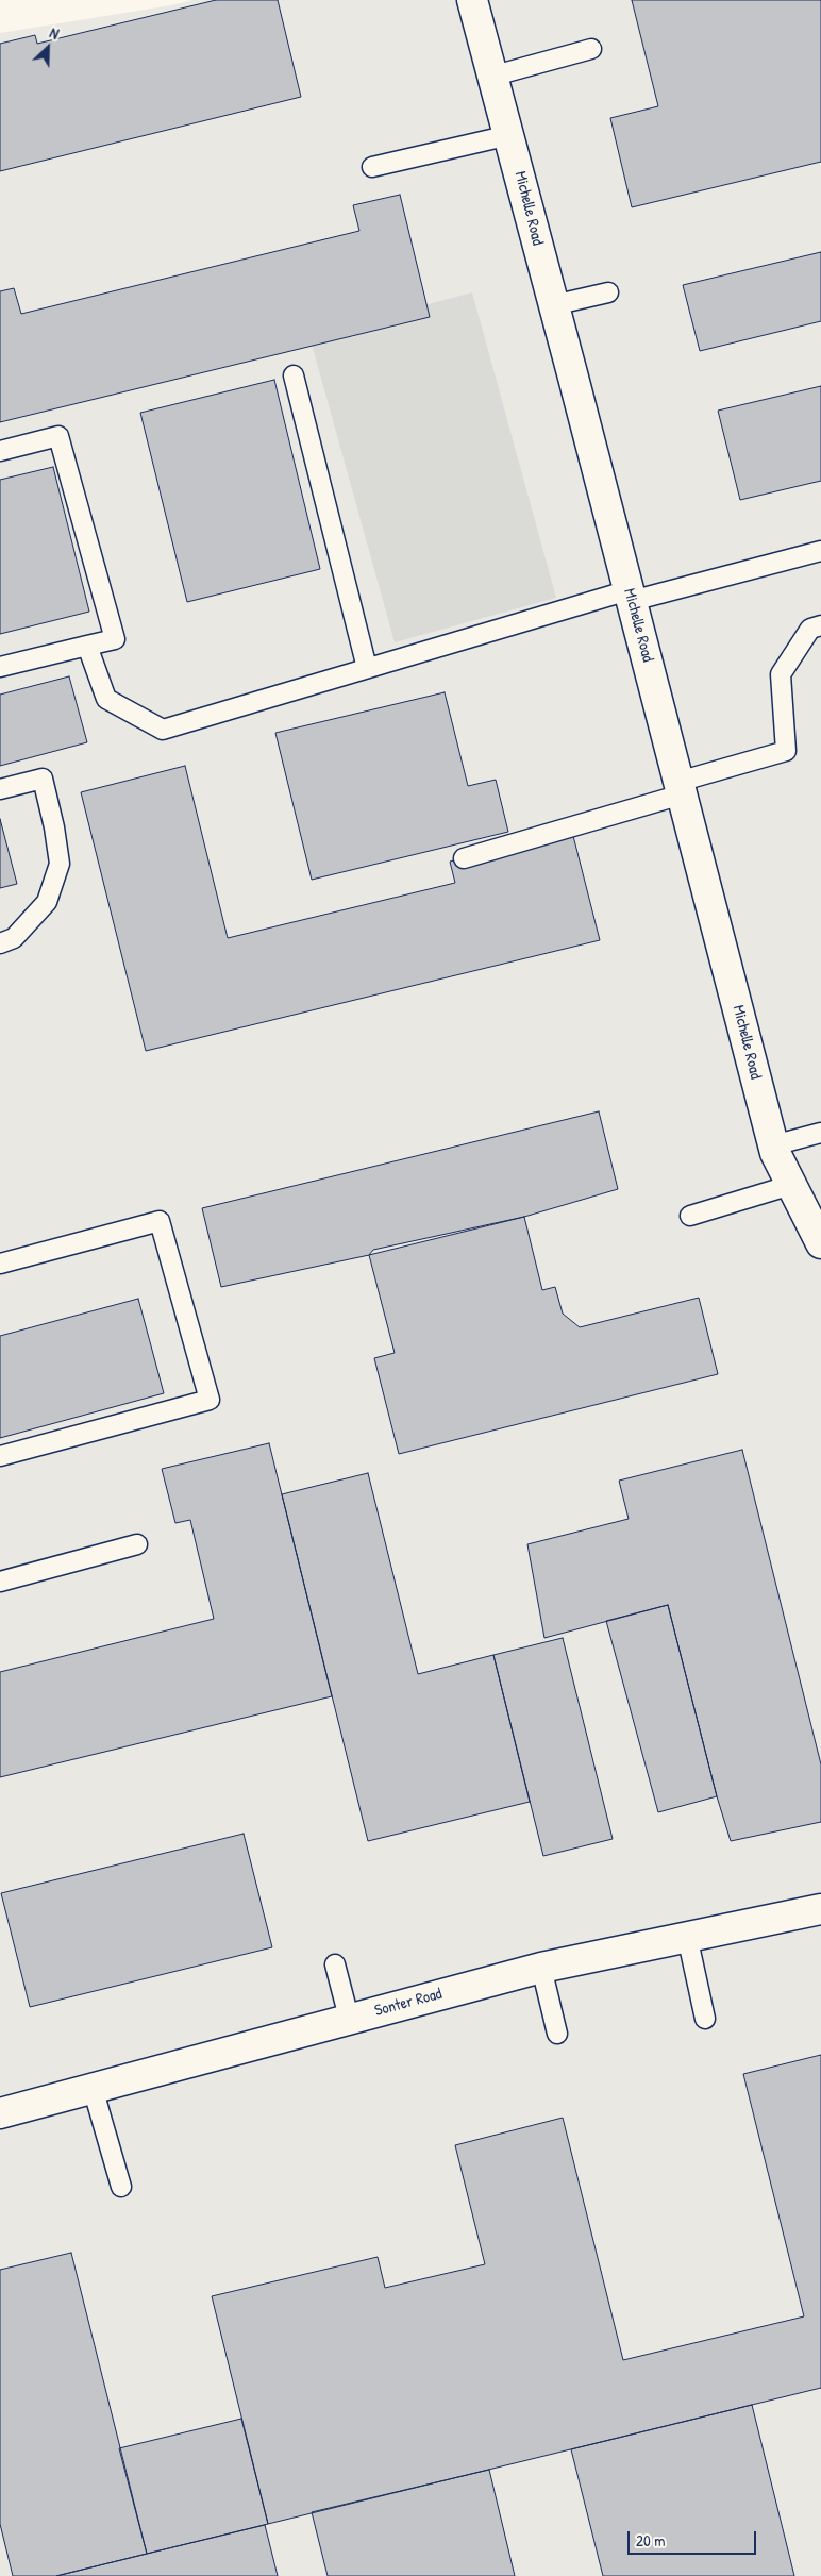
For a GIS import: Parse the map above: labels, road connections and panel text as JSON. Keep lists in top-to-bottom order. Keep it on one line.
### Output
{"streets":{"street":["Michelle Road","Sonter Road"]},"scale_bar":"20 m","north":"top right"}
